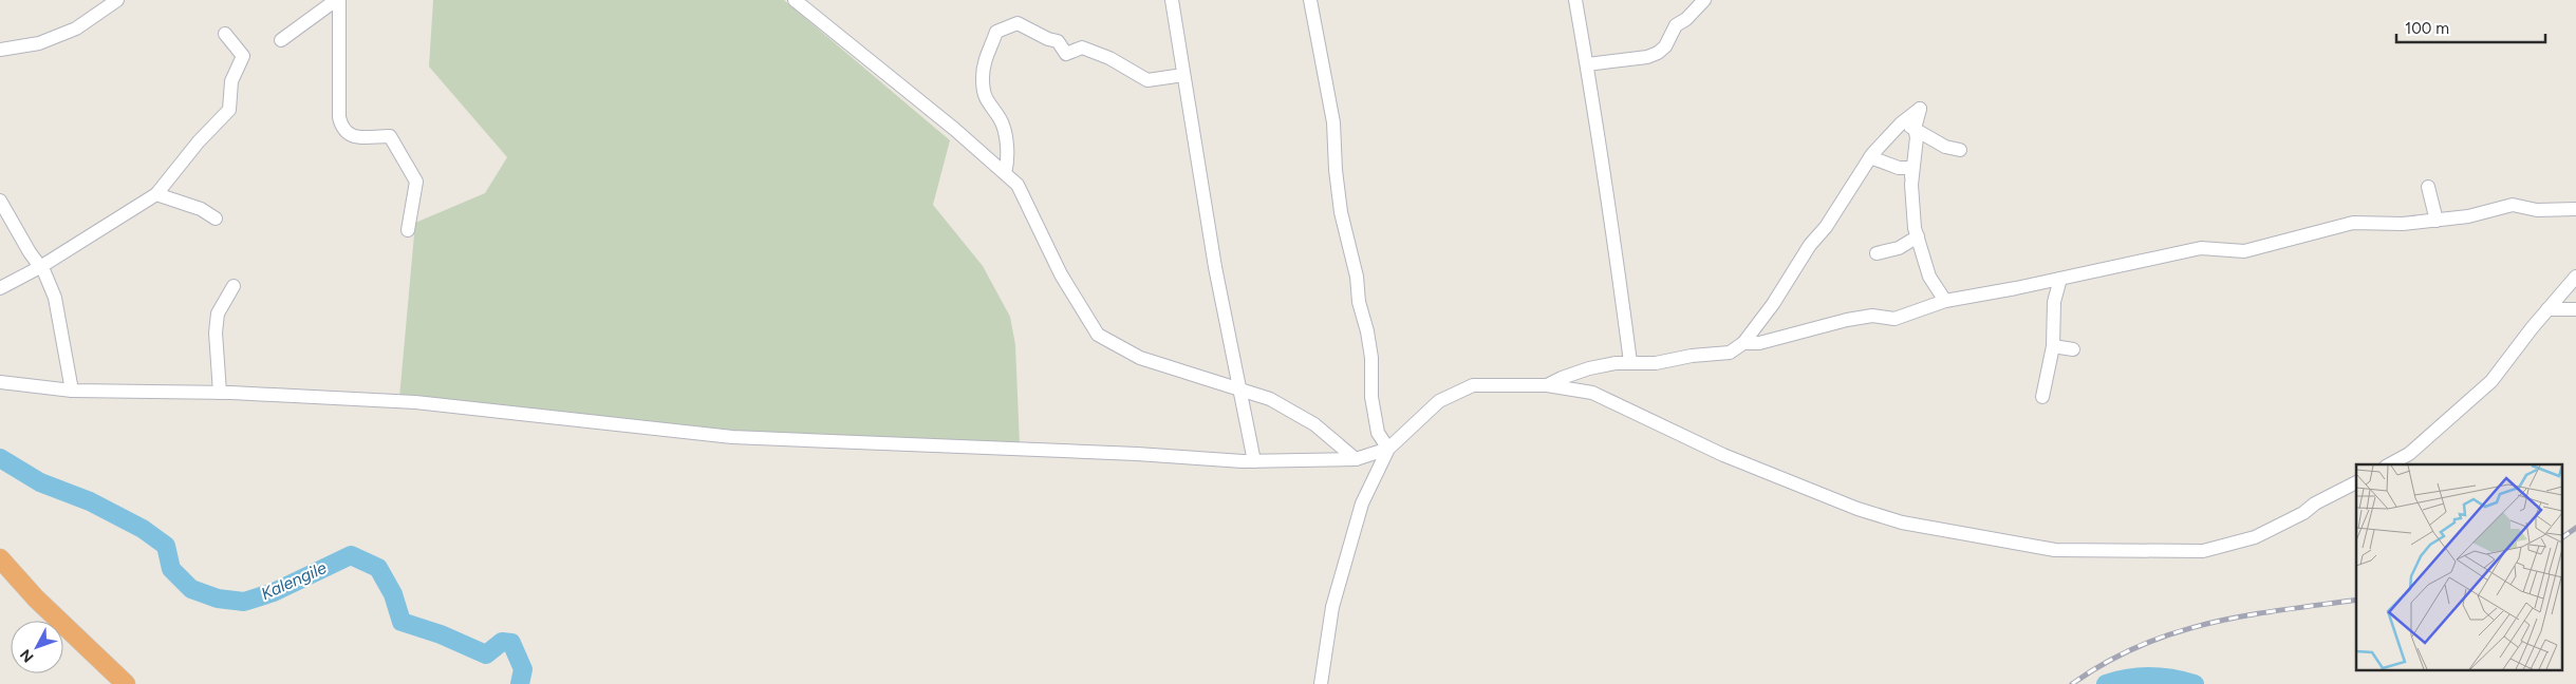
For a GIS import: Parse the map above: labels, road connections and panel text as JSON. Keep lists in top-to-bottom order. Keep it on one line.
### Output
{"water":["Kalengile"],"scale_bar":"100 m","north":"bottom left"}
